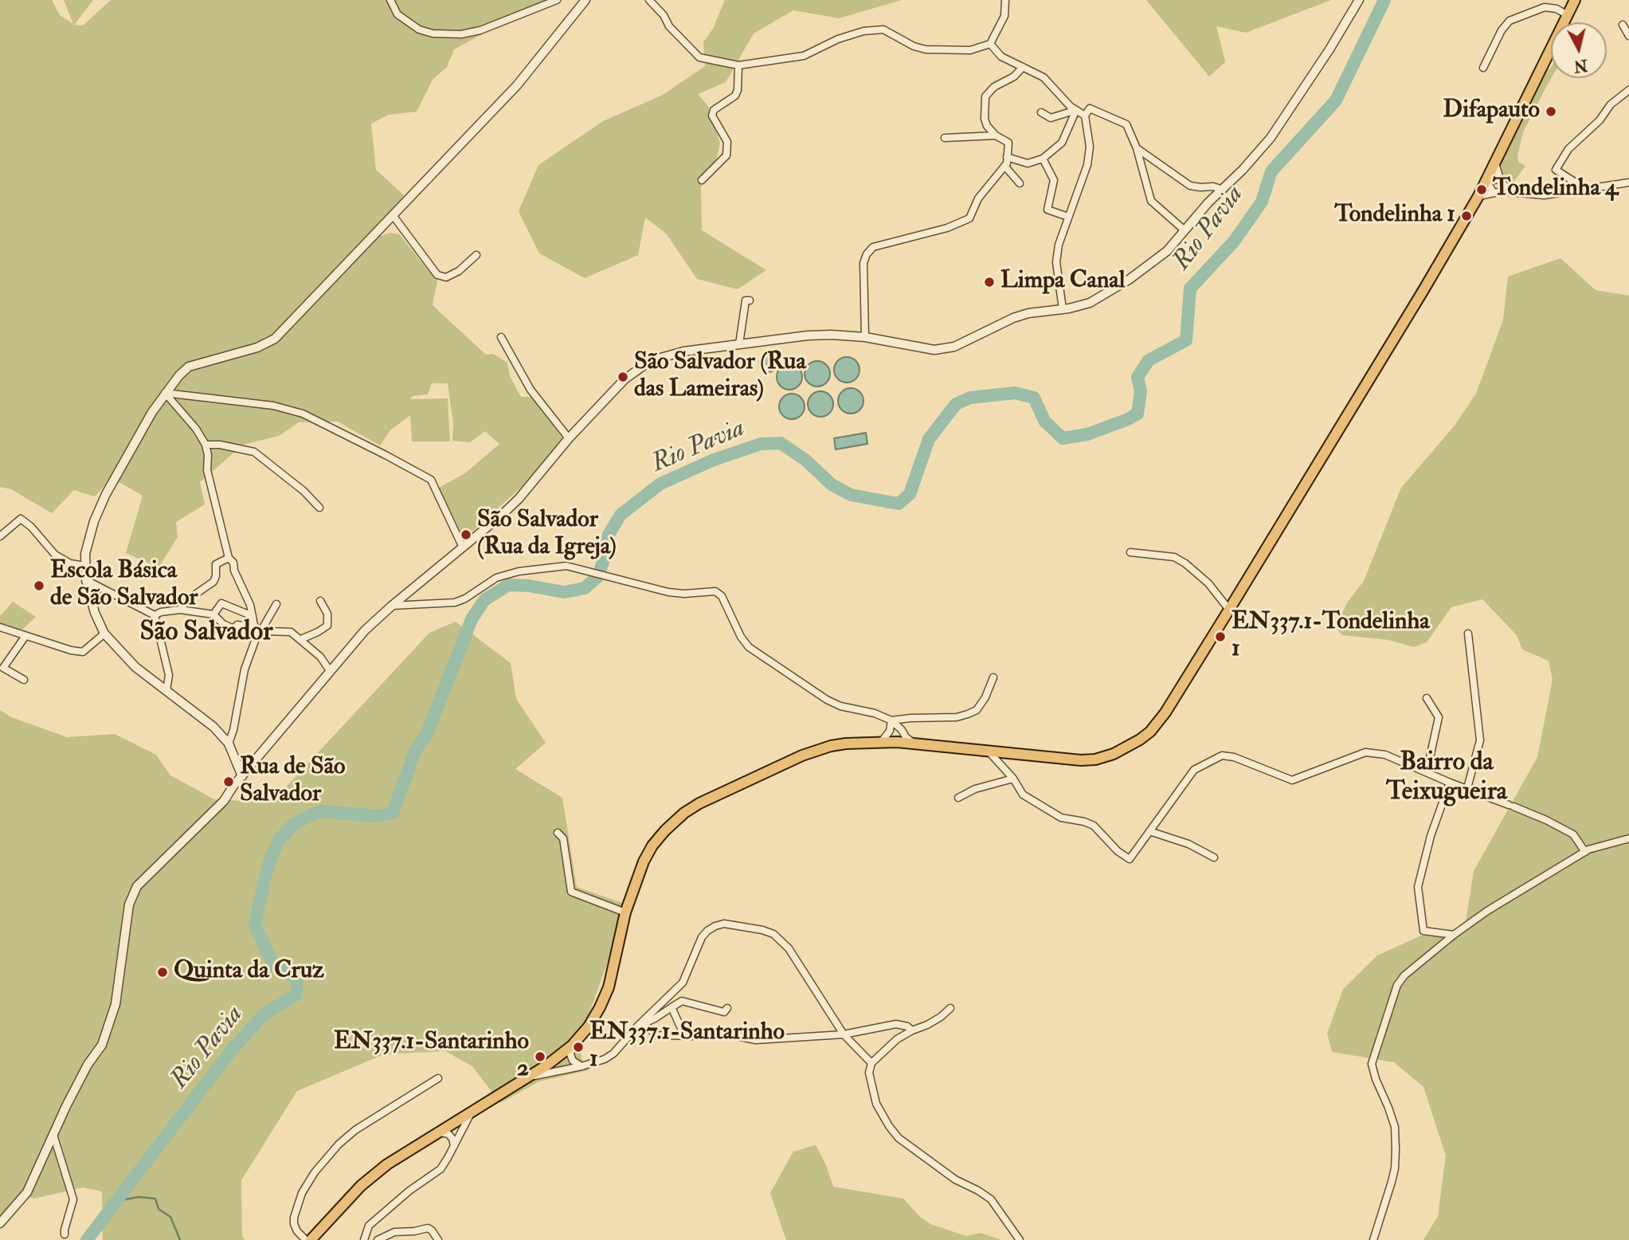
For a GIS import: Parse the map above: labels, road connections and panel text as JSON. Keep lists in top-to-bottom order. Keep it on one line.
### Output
{"districts":["São Salvador","Bairro da Teixugueira"],"water":["Rio Pavia"],"places":["Difapauto","Tondelinha 4","Tondelinha 1","Limpa Canal","São Salvador (Rua das Lameiras)","São Salvador (Rua da Igreja)","Escola Básica de São Salvador","EN337.1-Tondelinha 1","Rua de São Salvador","Quinta da Cruz","EN337.1-Santarinho 1","EN337.1-Santarinho 2"],"north":"bottom"}
